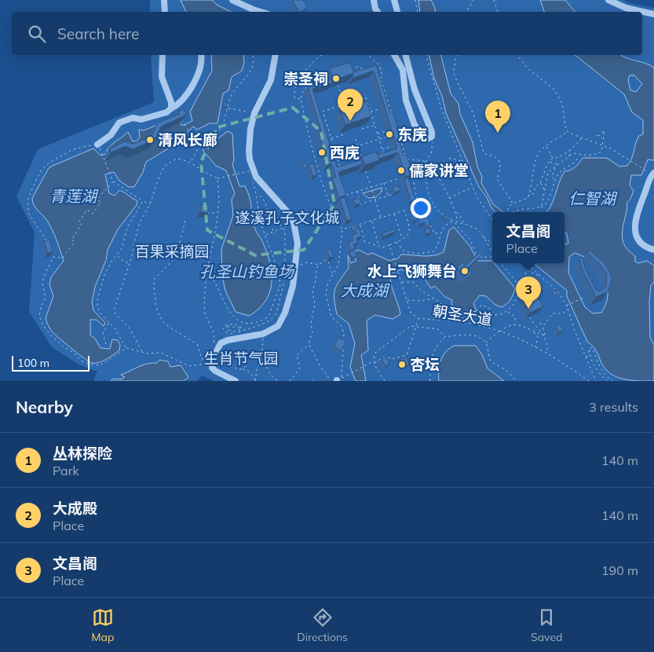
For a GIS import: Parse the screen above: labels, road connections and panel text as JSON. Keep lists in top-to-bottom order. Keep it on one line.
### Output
{"streets":{"path":["朝圣大道"]},"water":["青莲湖","仁智湖","孔圣山钓鱼场","大成湖"],"parks":["遂溪孔子文化城","百果采摘园","生肖节气园"],"places":["崇圣祠","东庑","清风长廊","西庑","儒家讲堂","水上飞狮舞台","杏坛"],"scale_bar":"100 m","page":{"search":"Search here","pins":["2","1","3"],"popup":["文昌阁","Place"],"scale":"100 m","heading":["Nearby","3 results"],"list":[{"mark":"1","name":"丛林探险","note":"Park","value":"140 m"},{"mark":"2","name":"大成殿","note":"Place","value":"140 m"},{"mark":"3","name":"文昌阁","note":"Place","value":"190 m"}],"nav":["Map","Directions","Saved"]}}
